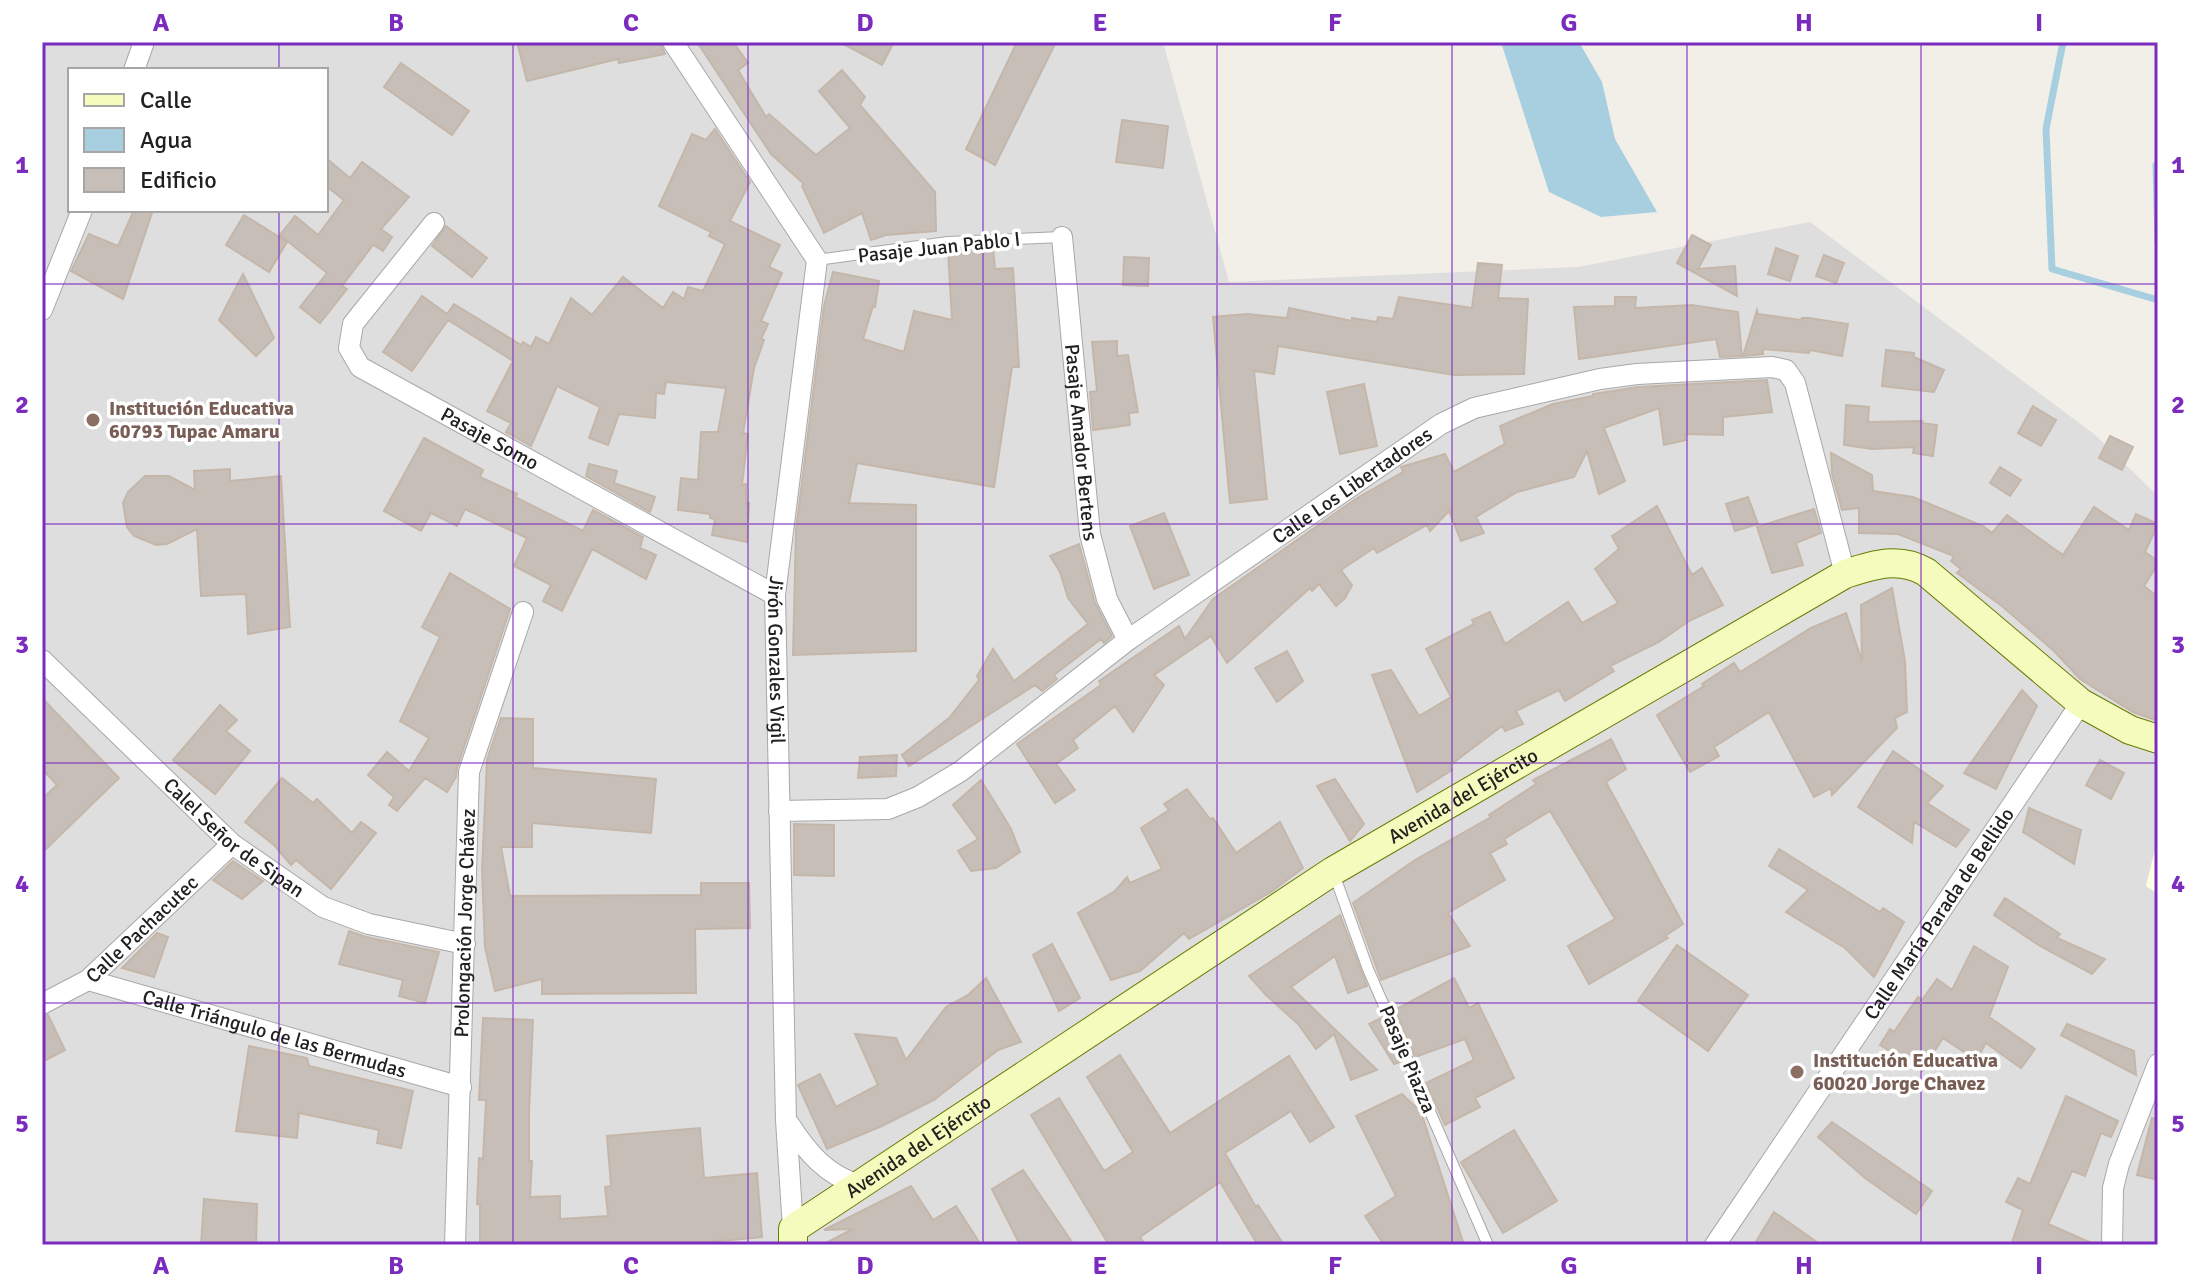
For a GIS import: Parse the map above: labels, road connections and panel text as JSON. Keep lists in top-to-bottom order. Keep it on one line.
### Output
{"streets":{"main road":["Avenida del Ejército"],"street":["Pasaje Somo","Pasaje Amador Bertens","Calle Los Libertadores","Jirón Gonzales Vigil","Calel Señor de Sipan","Calle María Parada de Bellido","Prolongación Jorge Chávez","Calle Pachacutec","Calle Triángulo de las Bermudas"],"lane":["Pasaje Juan Pablo I","Pasaje Piazza"]},"crossings":[["Pasaje Juan Pablo I","Pasaje Amador Bertens"],["Pasaje Juan Pablo I","Jirón Gonzales Vigil"],["Pasaje Somo","Jirón Gonzales Vigil"],["Pasaje Amador Bertens","Calle Los Libertadores"],["Calle Los Libertadores","Jirón Gonzales Vigil"],["Calle Los Libertadores","Avenida del Ejército"],["Jirón Gonzales Vigil","Avenida del Ejército"],["Avenida del Ejército","Calle María Parada de Bellido"],["Avenida del Ejército","Pasaje Piazza"],["Calel Señor de Sipan","Prolongación Jorge Chávez"],["Calel Señor de Sipan","Calle Pachacutec"],["Prolongación Jorge Chávez","Calle Triángulo de las Bermudas"],["Calle Pachacutec","Calle Triángulo de las Bermudas"]],"places":["Institución Educativa 60793 Tupac Amaru","Institución Educativa 60020 Jorge Chavez"],"legend":["Calle","Agua","Edificio"],"grid":{"columns":["A","B","C","D","E","F","G","H","I"],"rows":["1","2","3","4","5"]}}
